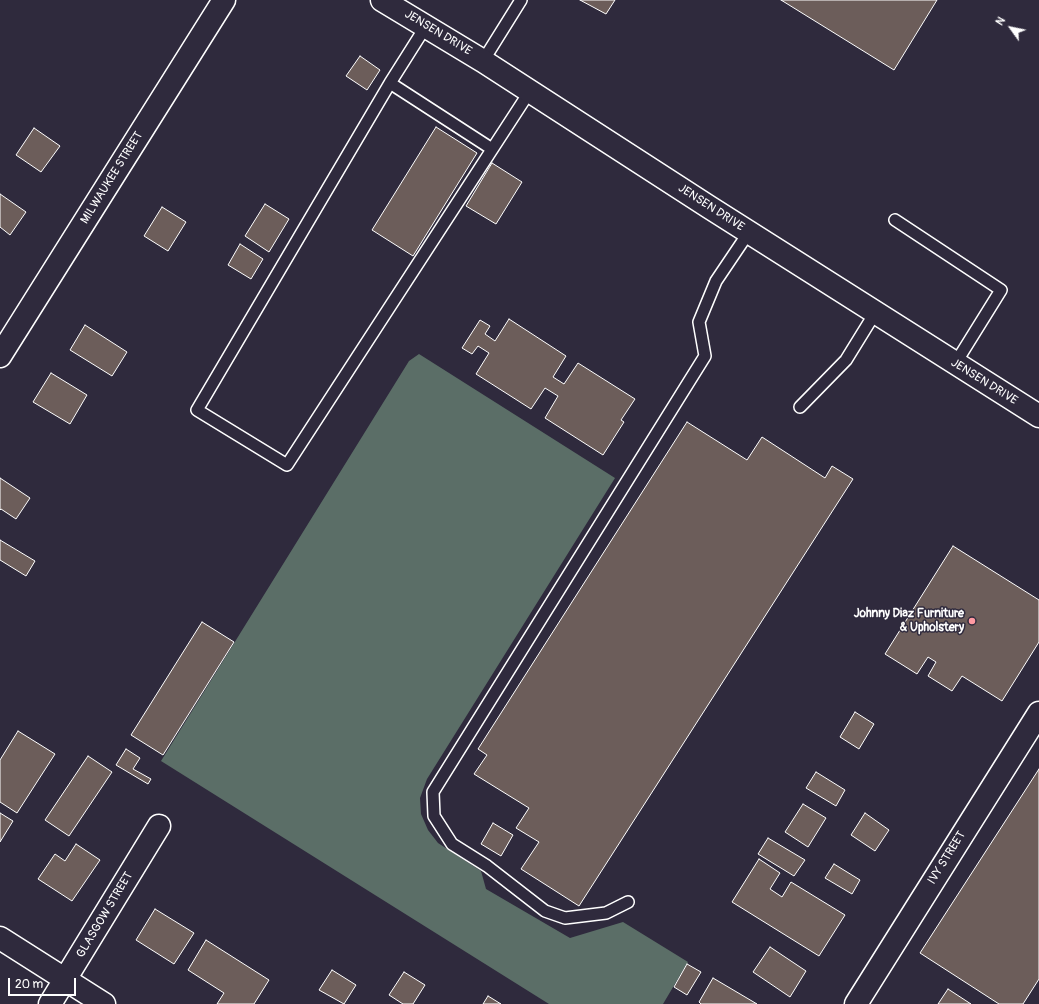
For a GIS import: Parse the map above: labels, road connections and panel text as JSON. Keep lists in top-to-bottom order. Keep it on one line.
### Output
{"streets":{"street":["JENSEN DRIVE","MILWAUKEE STREET","IVY STREET","GLASGOW STREET"]},"places":["Johnny Diaz Furniture & Upholstery"],"scale_bar":"20 m","north":"top left"}
